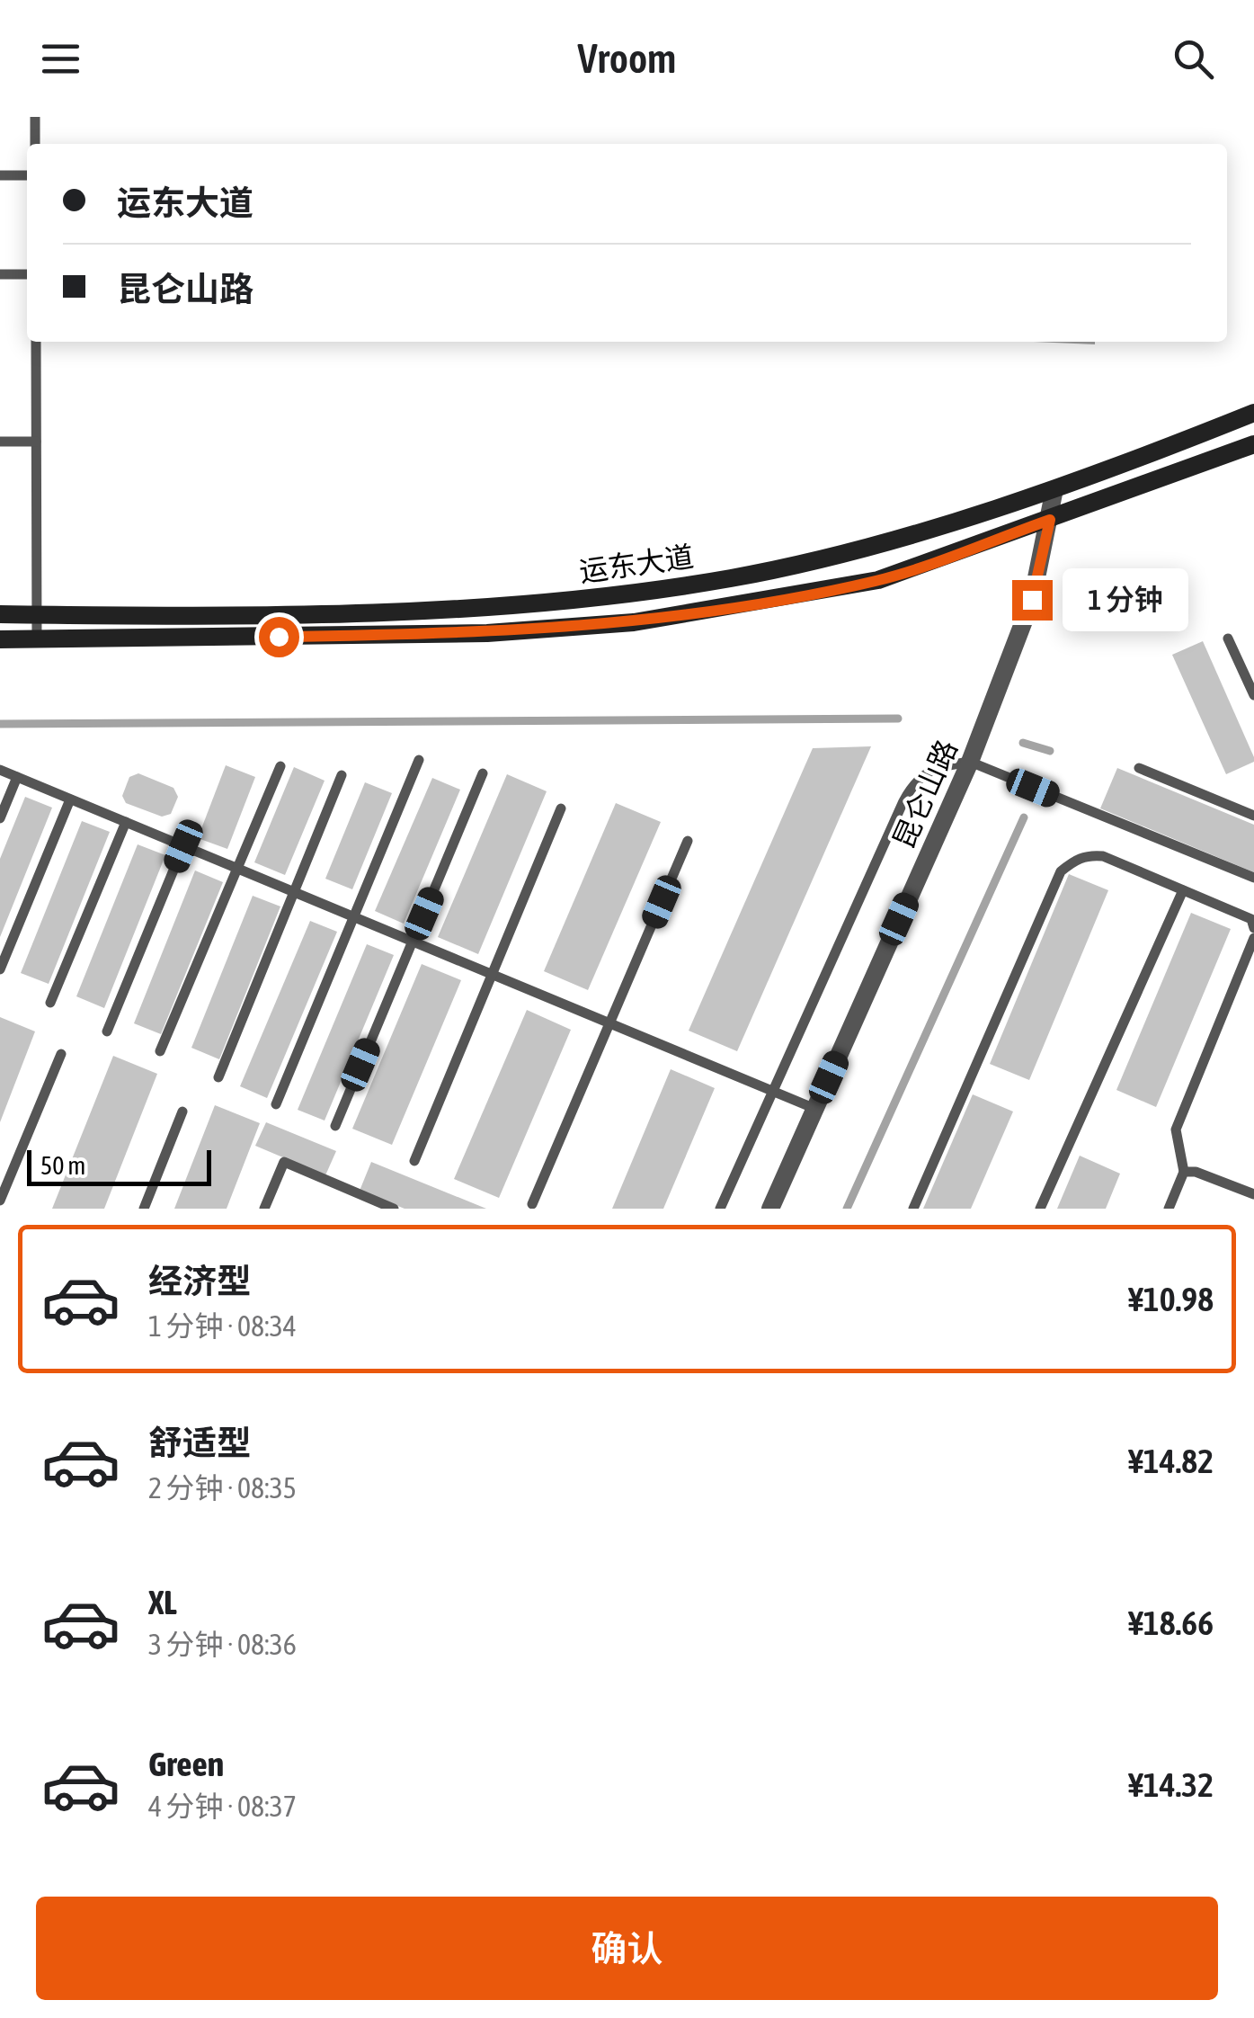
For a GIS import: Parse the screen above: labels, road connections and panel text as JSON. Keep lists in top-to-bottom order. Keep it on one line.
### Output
{"streets":{"main road":["运东大道"],"street":["昆仑山路"]},"crossings":[["运东大道","昆仑山路"]],"scale_bar":"50 m","page":{"header":"Vroom","banner":["运东大道","昆仑山路"],"bubble":"1 分钟","scale":"50 m","list":[{"name":"经济型","note":"1 分钟 · 08:34","value":"¥10.98"},{"name":"舒适型","note":"2 分钟 · 08:35","value":"¥14.82"},{"name":"XL","note":"3 分钟 · 08:36","value":"¥18.66"},{"name":"Green","note":"4 分钟 · 08:37","value":"¥14.32"}],"buttons":"确认"}}
